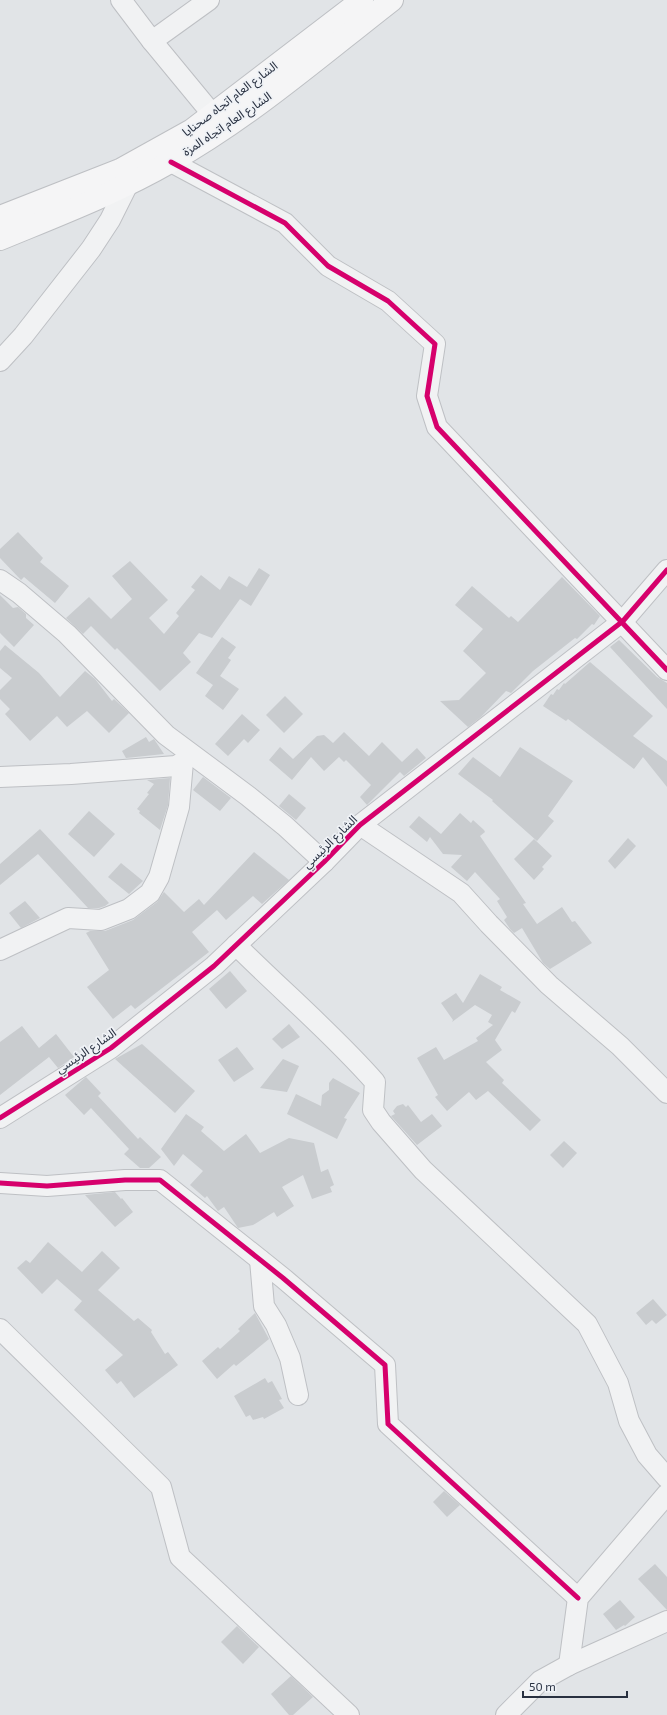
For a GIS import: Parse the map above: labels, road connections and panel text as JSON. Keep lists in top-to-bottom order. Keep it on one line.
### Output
{"streets":{"main road":["الشارع العام اتجاه صحنايا","الشارع العام اتجاه المزة"],"street":["الشارع الرئيسي"]},"crossings":[["الشارع العام اتجاه صحنايا","الشارع العام اتجاه المزة"]],"scale_bar":"50 m"}
